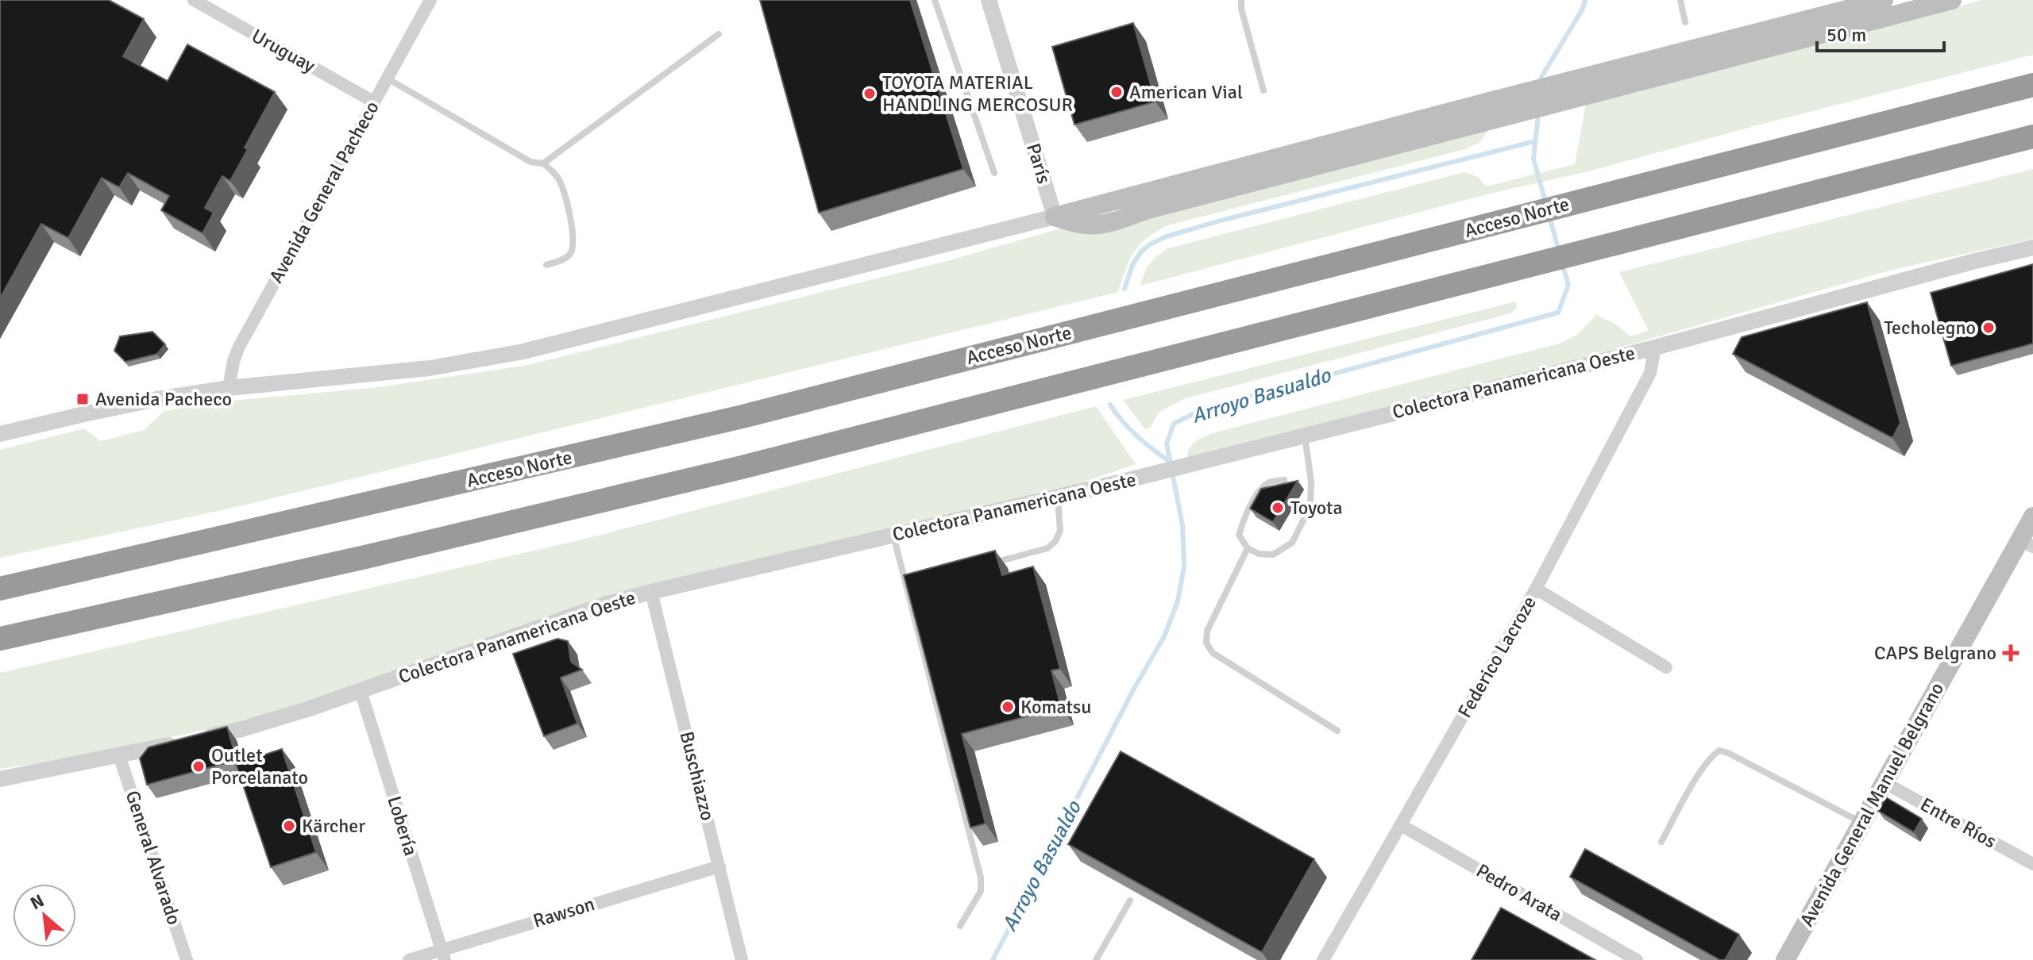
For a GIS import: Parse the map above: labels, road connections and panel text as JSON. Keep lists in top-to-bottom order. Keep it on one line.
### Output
{"streets":{"highway":["Acceso Norte"],"main road":["Avenida General Manuel Belgrano"],"street":["Uruguay","París","Avenida General Pacheco","Colectora Panamericana Oeste","Federico Lacroze","Buschiazzo","Entre Ríos","Lobería","General Alvarado","Pedro Arata","Rawson"]},"crossings":[["Uruguay","Avenida General Pacheco"],["Colectora Panamericana Oeste","Federico Lacroze"],["Colectora Panamericana Oeste","Buschiazzo"],["Colectora Panamericana Oeste","Lobería"],["Colectora Panamericana Oeste","General Alvarado"],["Federico Lacroze","Pedro Arata"],["Buschiazzo","Rawson"],["Avenida General Manuel Belgrano","Entre Ríos"],["Lobería","Rawson"]],"water":["Arroyo Basualdo"],"places":{"other":["American Vial","TOYOTA MATERIAL HANDLING MERCOSUR","Techolegno","Toyota","Komatsu","Outlet Porcelanato","Kärcher"],"transit":["Avenida Pacheco"],"health":["CAPS Belgrano"]},"scale_bar":"50 m","north":"top left"}
